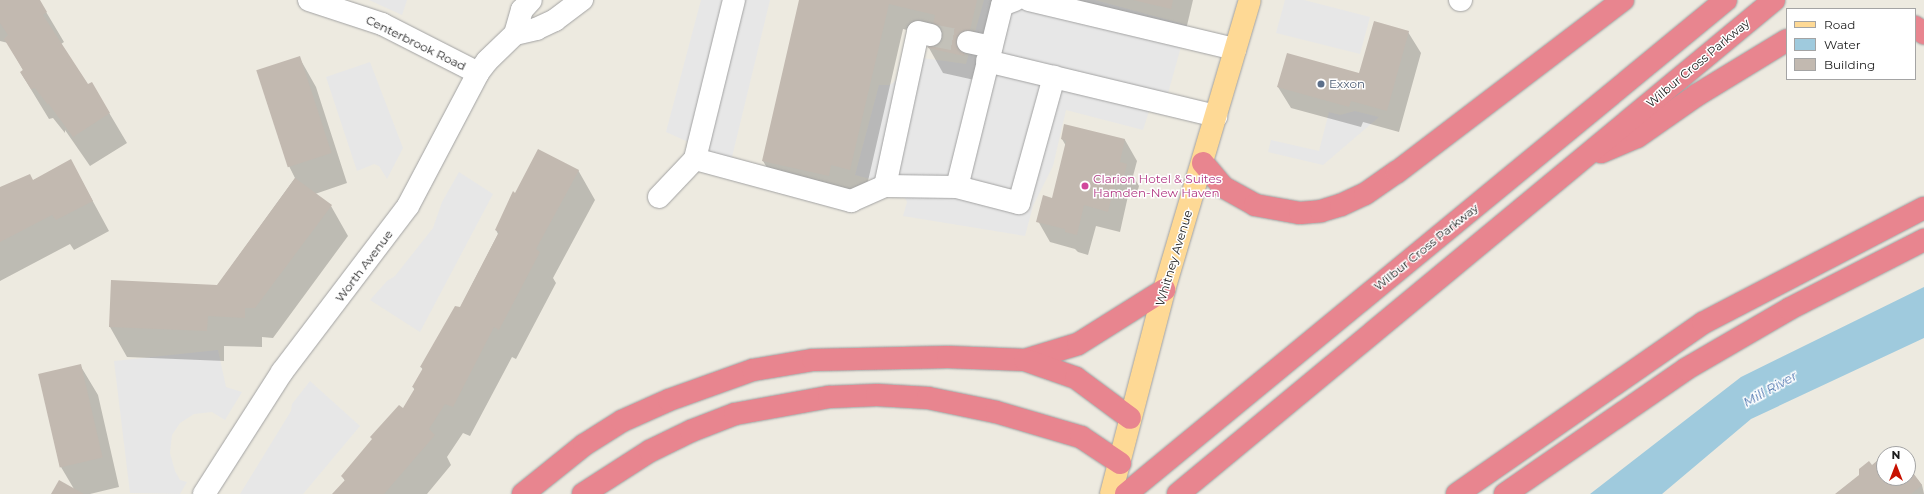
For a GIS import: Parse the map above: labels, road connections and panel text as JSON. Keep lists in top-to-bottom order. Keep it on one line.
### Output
{"streets":{"highway":["Wilbur Cross Parkway"],"main road":["Whitney Avenue"],"street":["Centerbrook Road","Worth Avenue"]},"crossings":[["Centerbrook Road","Worth Avenue"]],"water":["Mill River"],"places":["Exxon","Clarion Hotel & Suites Hamden-New Haven"],"legend":["Road","Water","Building"],"north":"top"}
